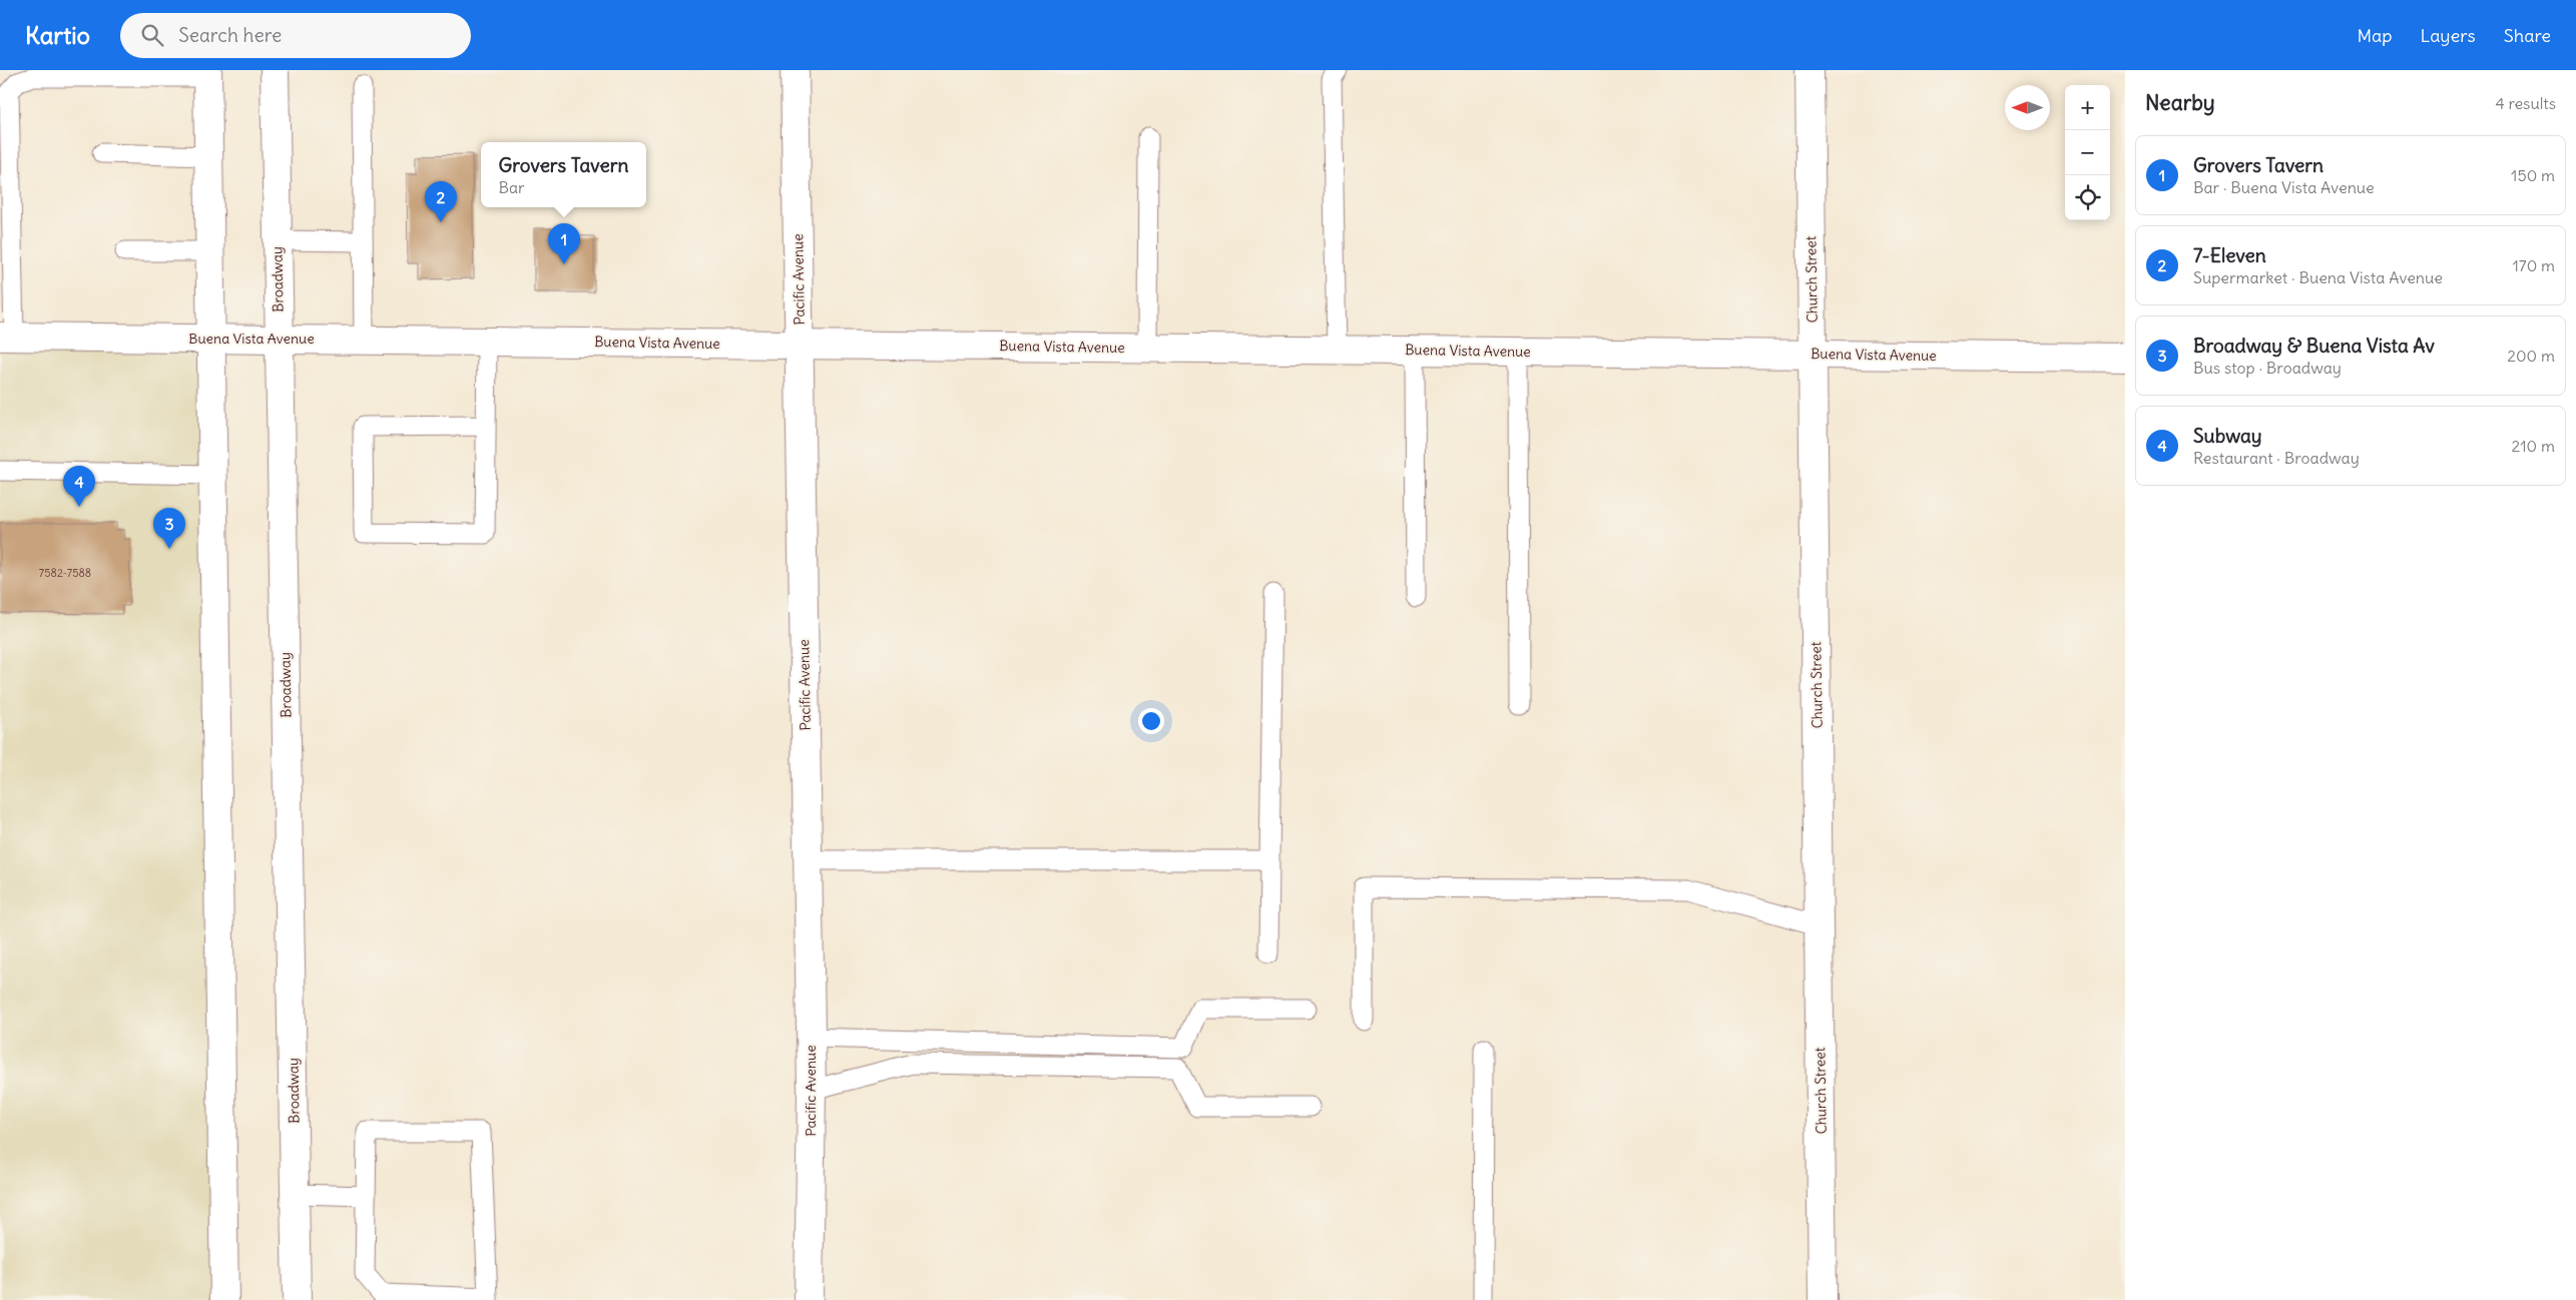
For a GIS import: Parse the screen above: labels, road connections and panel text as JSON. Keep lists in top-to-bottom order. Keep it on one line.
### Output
{"streets":{"street":["Broadway","Pacific Avenue","Church Street","Buena Vista Avenue"]},"crossings":[["Broadway","Buena Vista Avenue"],["Pacific Avenue","Buena Vista Avenue"],["Church Street","Buena Vista Avenue"]],"house_numbers":["7582-7588"],"north":"left","page":{"header":"Kartio","search":"Search here","nav":["Map","Layers","Share"],"heading":["Nearby","4 results"],"map_buttons":["+","−"],"list":[{"mark":"1","name":"Grovers Tavern","note":"Bar · Buena Vista Avenue","value":"150 m"},{"mark":"2","name":"7-Eleven","note":"Supermarket · Buena Vista Avenue","value":"170 m"},{"mark":"3","name":"Broadway & Buena Vista Av","note":"Bus stop · Broadway","value":"200 m"},{"mark":"4","name":"Subway","note":"Restaurant · Broadway","value":"210 m"}],"popup":["Grovers Tavern","Bar"],"pins":["2","1","4","3"]}}
